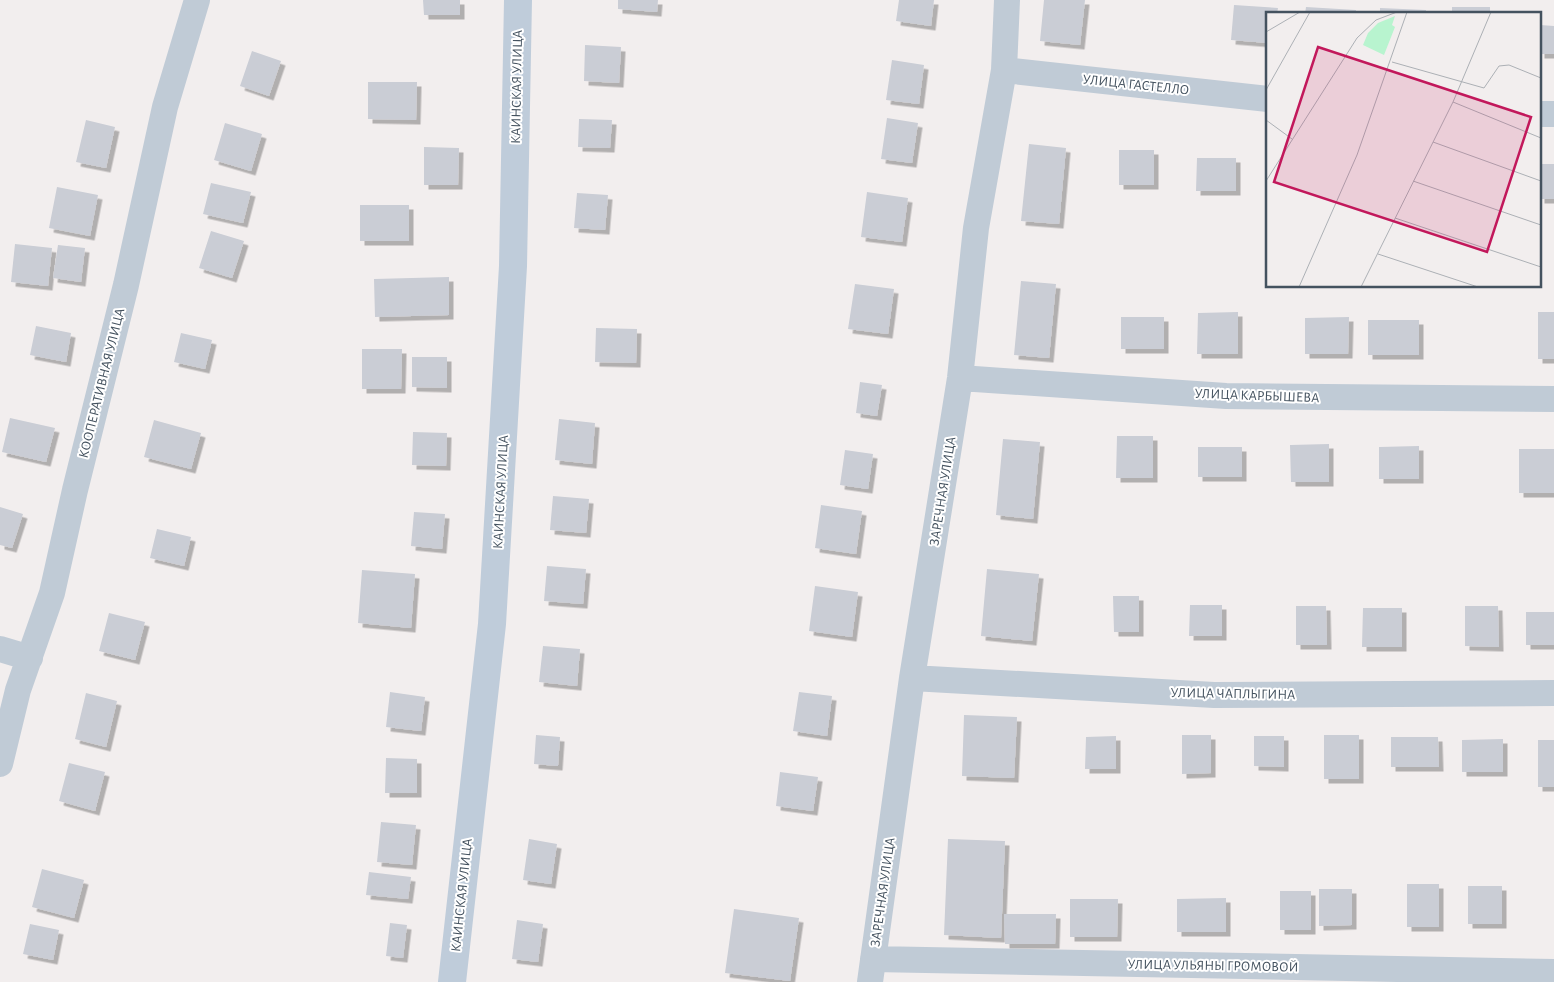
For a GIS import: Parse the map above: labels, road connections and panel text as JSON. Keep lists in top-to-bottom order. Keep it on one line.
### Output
{"streets":{"main road":["КАИНСКАЯ УЛИЦА"],"street":["УЛИЦА ГАСТЕЛЛО","КООПЕРАТИВНАЯ УЛИЦА","УЛИЦА КАРБЫШЕВА","ЗАРЕЧНАЯ УЛИЦА","УЛИЦА ЧАПЛЫГИНА","УЛИЦА УЛЬЯНЫ ГРОМОВОЙ"]},"crossings":[["УЛИЦА ГАСТЕЛЛО","ЗАРЕЧНАЯ УЛИЦА"],["УЛИЦА КАРБЫШЕВА","ЗАРЕЧНАЯ УЛИЦА"],["ЗАРЕЧНАЯ УЛИЦА","УЛИЦА ЧАПЛЫГИНА"],["ЗАРЕЧНАЯ УЛИЦА","УЛИЦА УЛЬЯНЫ ГРОМОВОЙ"]]}
